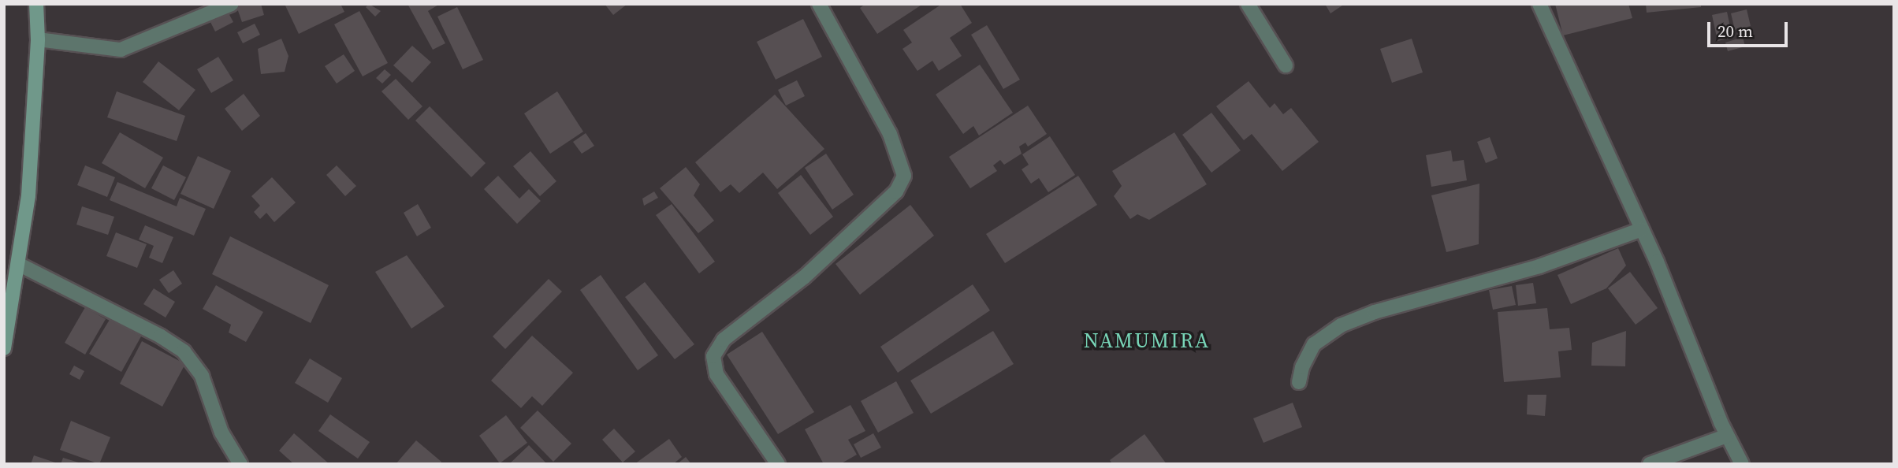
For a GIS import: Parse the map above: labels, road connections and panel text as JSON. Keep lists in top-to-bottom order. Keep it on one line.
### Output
{"districts":["NAMUMIRA"],"scale_bar":"20 m"}
